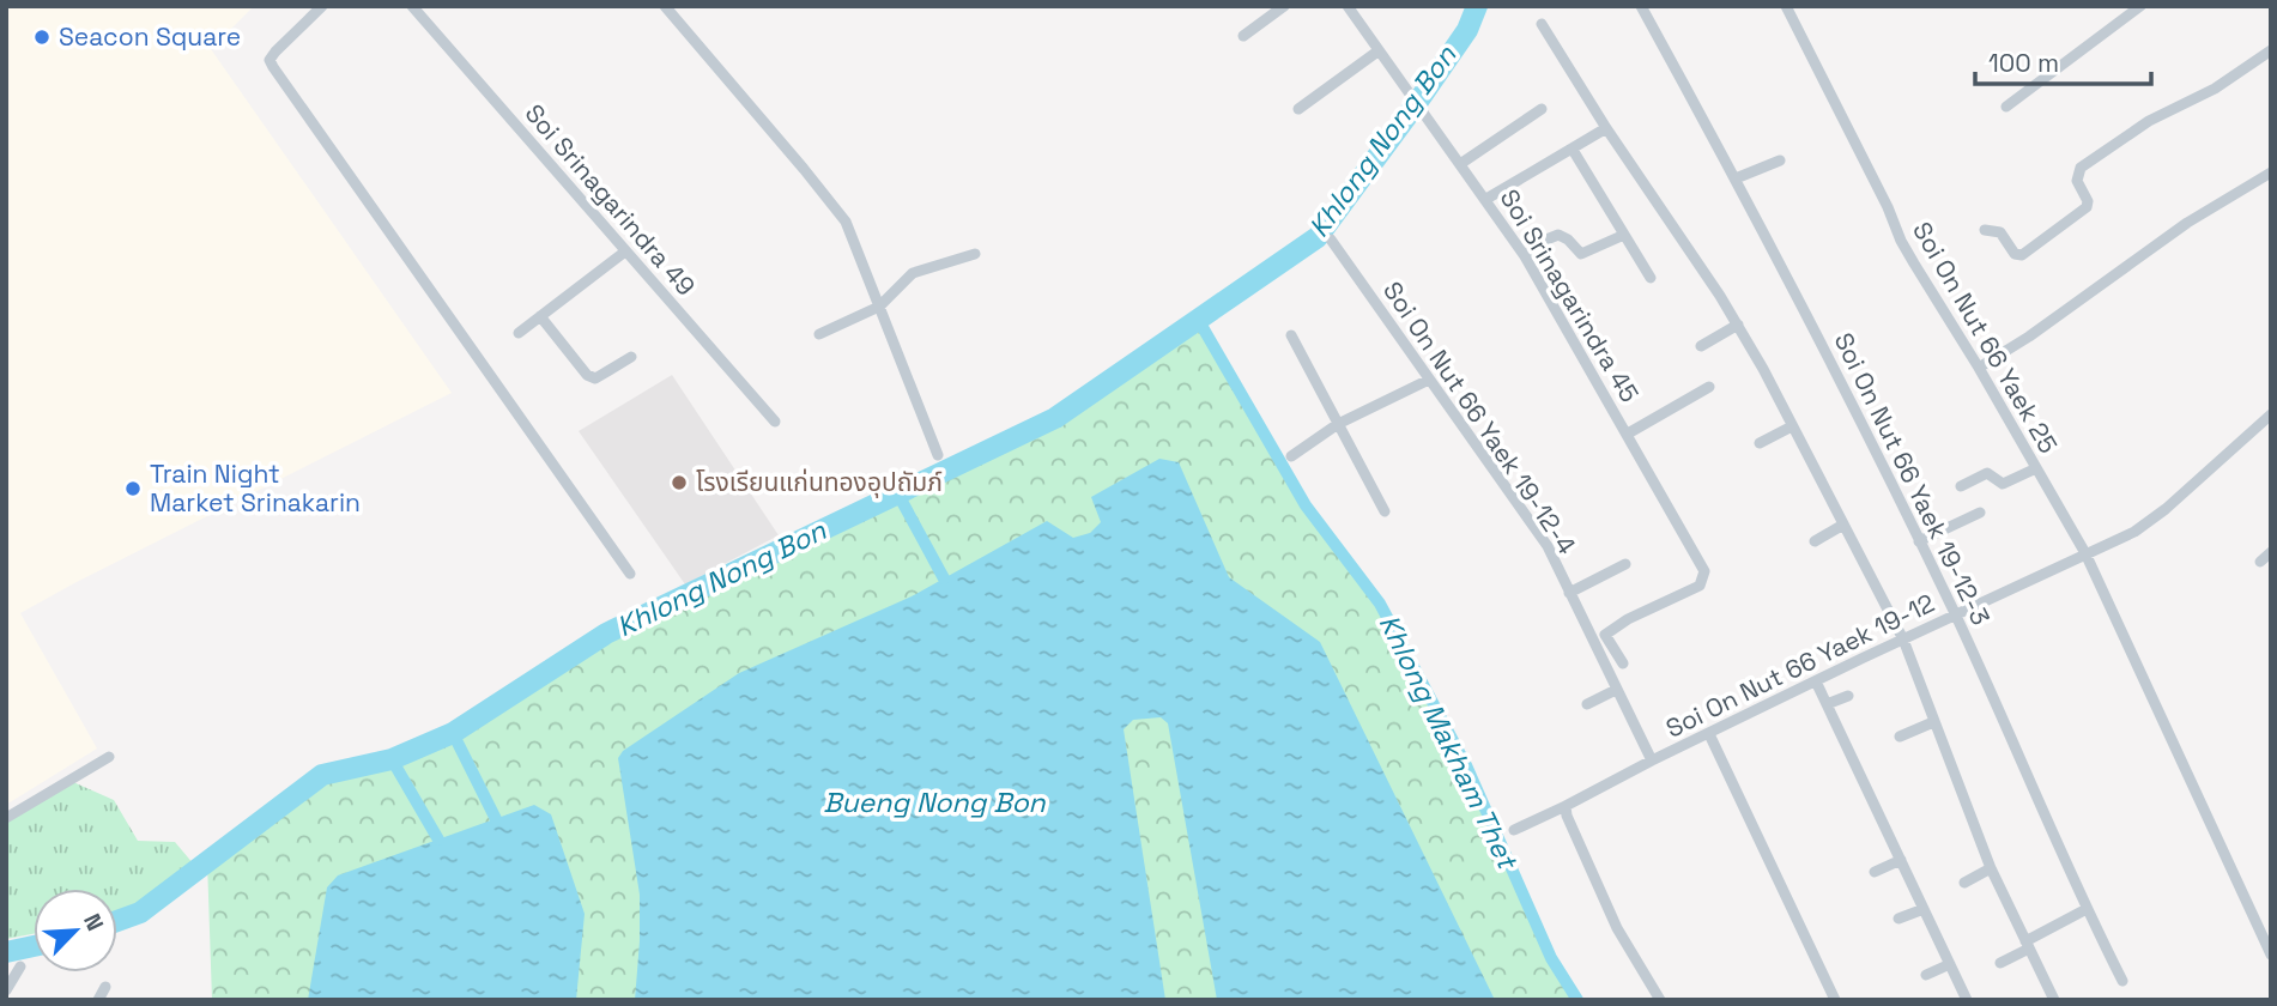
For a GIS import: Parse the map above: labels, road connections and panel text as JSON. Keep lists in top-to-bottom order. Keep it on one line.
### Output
{"streets":{"street":["Soi Srinagarindra 49","Soi Srinagarindra 45","Soi On Nut 66 Yaek 25","Soi On Nut 66 Yaek 19-12-4","Soi On Nut 66 Yaek 19-12-3","Soi On Nut 66 Yaek 19-12"]},"crossings":[["Soi On Nut 66 Yaek 25","Soi On Nut 66 Yaek 19-12"],["Soi On Nut 66 Yaek 19-12-4","Soi On Nut 66 Yaek 19-12"],["Soi On Nut 66 Yaek 19-12-3","Soi On Nut 66 Yaek 19-12"]],"water":["Khlong Nong Bon","Khlong Makham Thet","Bueng Nong Bon"],"places":["Seacon Square","โรงเรียนแก่นทองอุปถัมภ์","Train Night Market Srinakarin"],"scale_bar":"100 m","north":"top right"}
